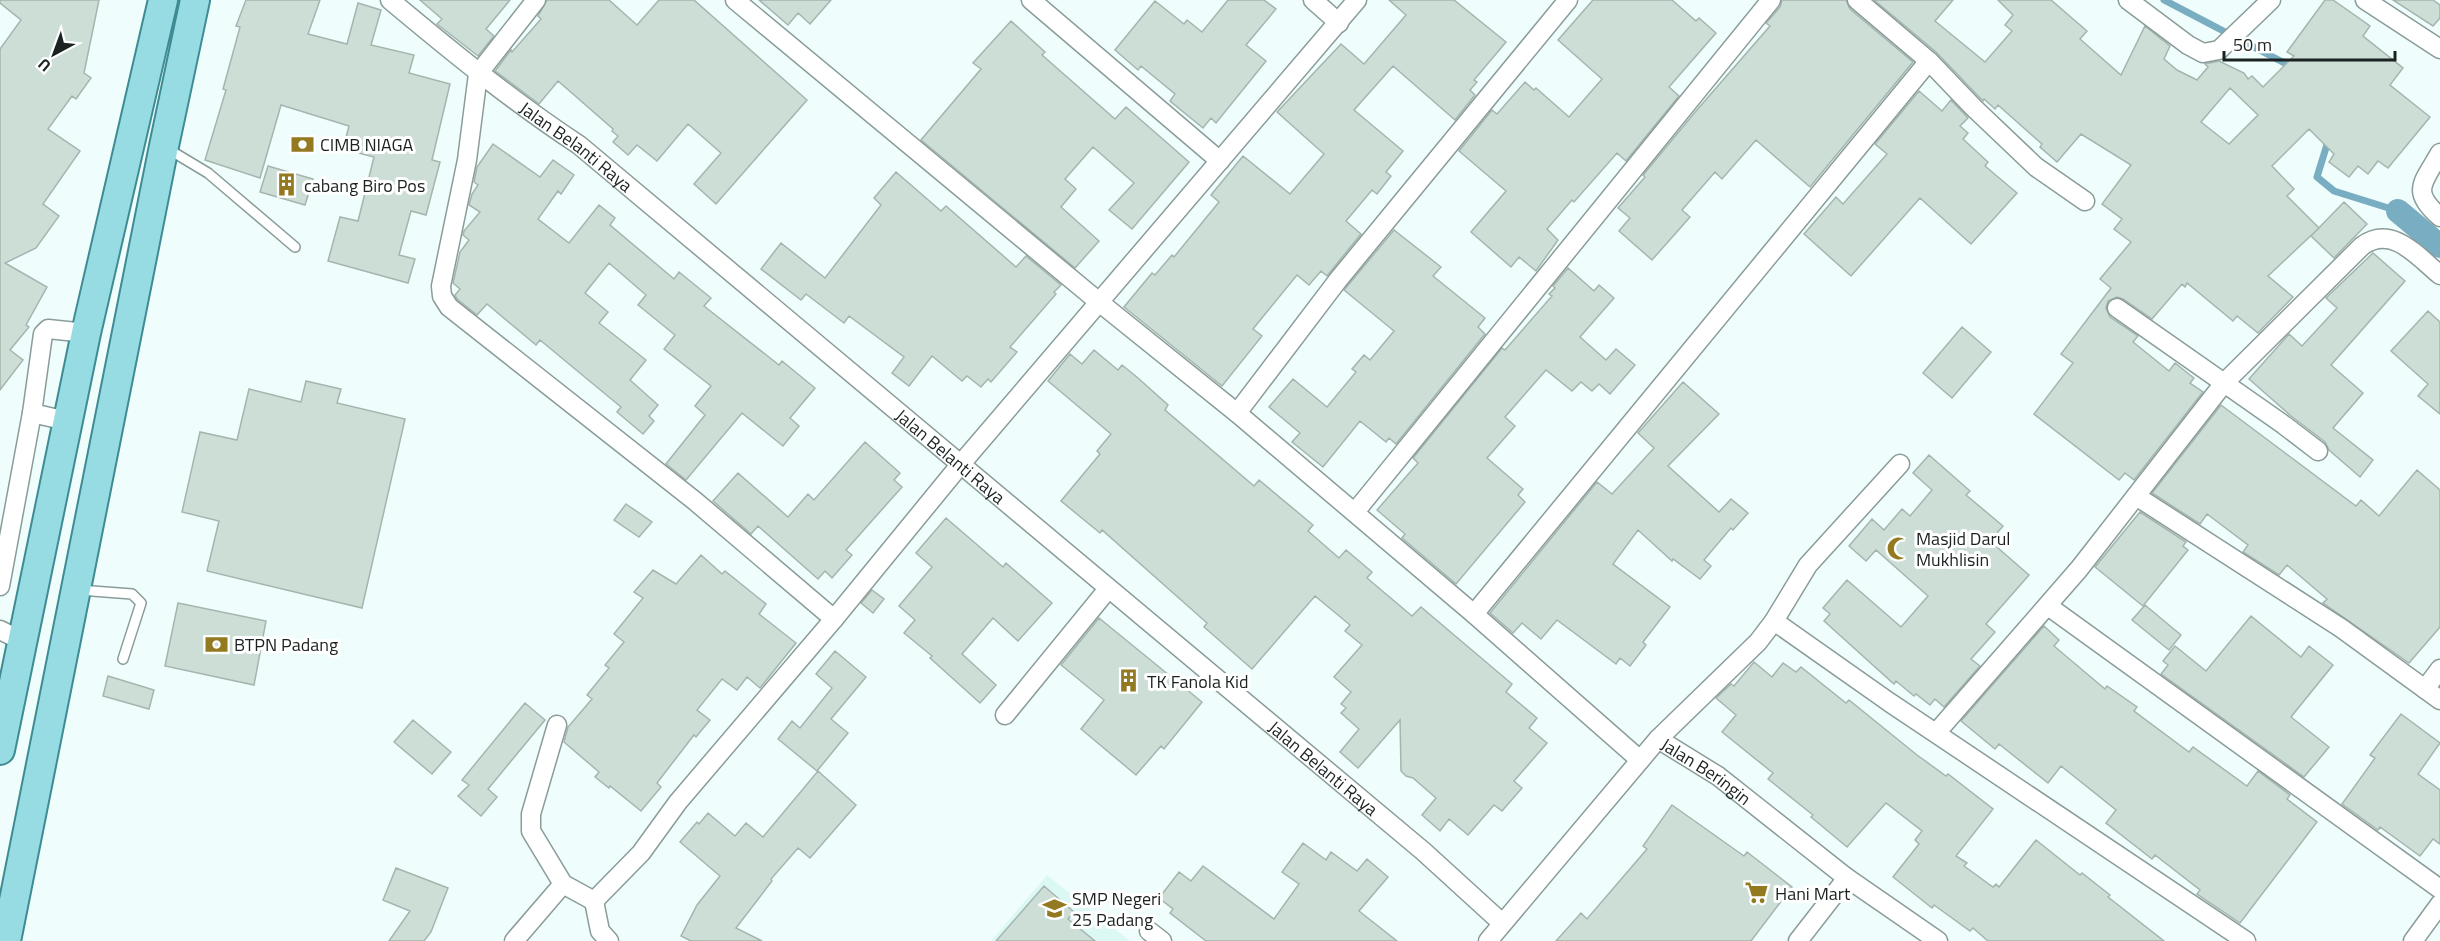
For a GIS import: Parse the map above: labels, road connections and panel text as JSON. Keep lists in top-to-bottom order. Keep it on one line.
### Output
{"streets":{"street":["Jalan Belanti Raya","Jalan Beringin"]},"crossings":[["Jalan Belanti Raya","Jalan Beringin"]],"places":{"bank":["CIMB NIAGA","BTPN Padang"],"building":["cabang Biro Pos","TK Fanola Kid"],"mosque":["Masjid Darul Mukhlisin"],"supermarket":["Hani Mart"],"school or university":["SMP Negeri 25 Padang"]},"scale_bar":"50 m","north":"bottom left"}
